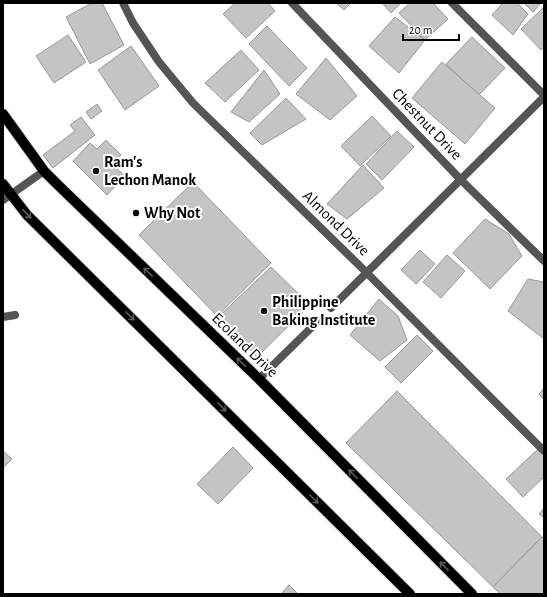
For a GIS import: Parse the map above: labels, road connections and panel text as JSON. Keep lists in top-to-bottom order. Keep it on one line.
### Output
{"streets":{"main road":["Ecoland Drive"],"street":["Chestnut Drive","Almond Drive"]},"places":["Ram's Lechon Manok","Why Not","Philippine Baking Institute"],"scale_bar":"20 m"}
